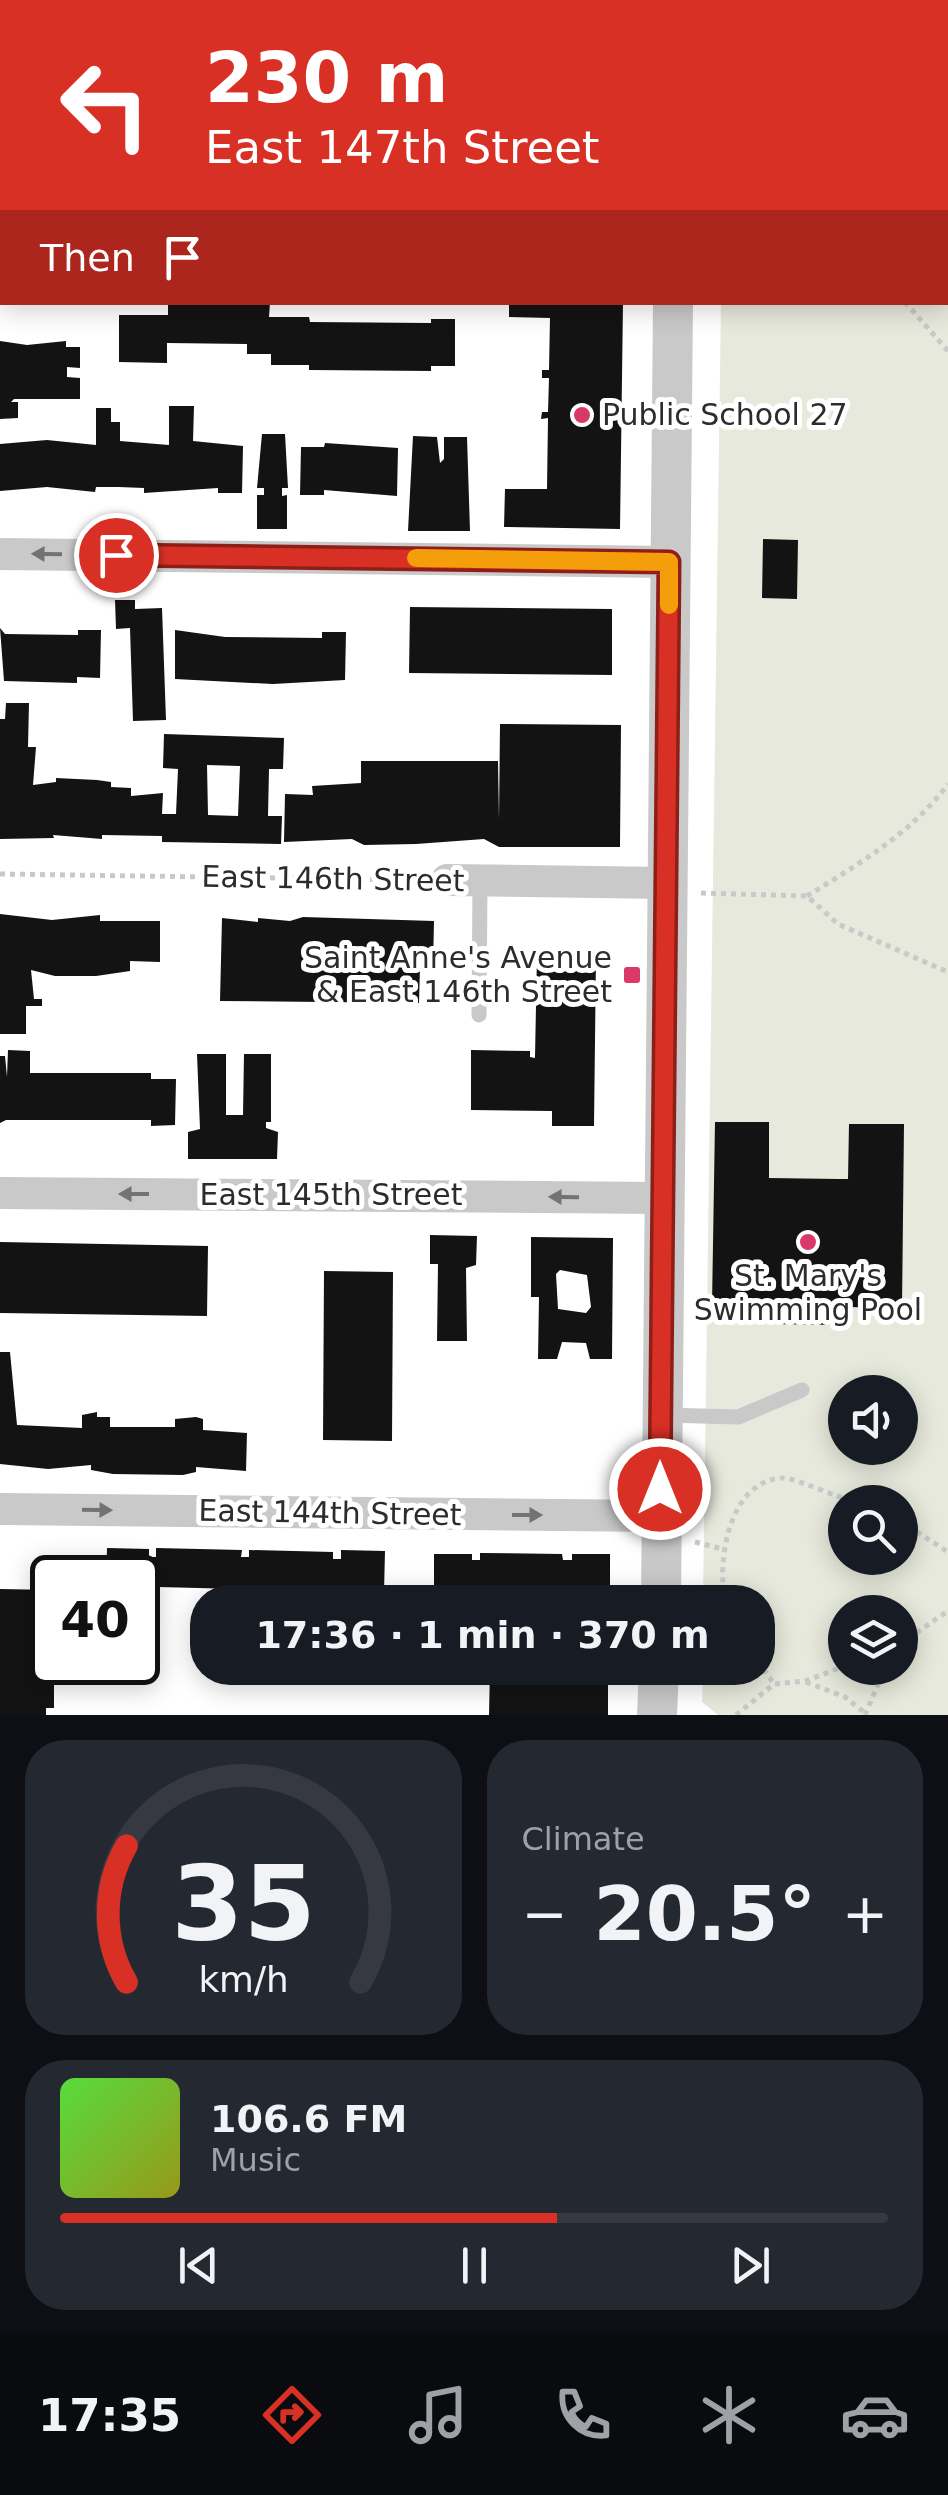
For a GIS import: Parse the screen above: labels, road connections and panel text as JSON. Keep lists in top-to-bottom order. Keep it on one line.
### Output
{"streets":{"street":["East 146th Street","East 145th Street","East 144th Street"]},"one_way":["East 145th Street","East 144th Street"],"places":{"other":["Public School 27","St. Mary's Swimming Pool"],"transit":["Saint Anne's Avenue & East 146th Street"]},"page":{"turn":["230 m","East 147th Street"],"then":"Then","limit":"40","trip":"17:36 · 1 min · 370 m","tile":"Climate","heat":["−","20.5°","+"],"song":["106.6 FM","Music"],"tabs":"17:35","gauge":["35","km/h"]}}
